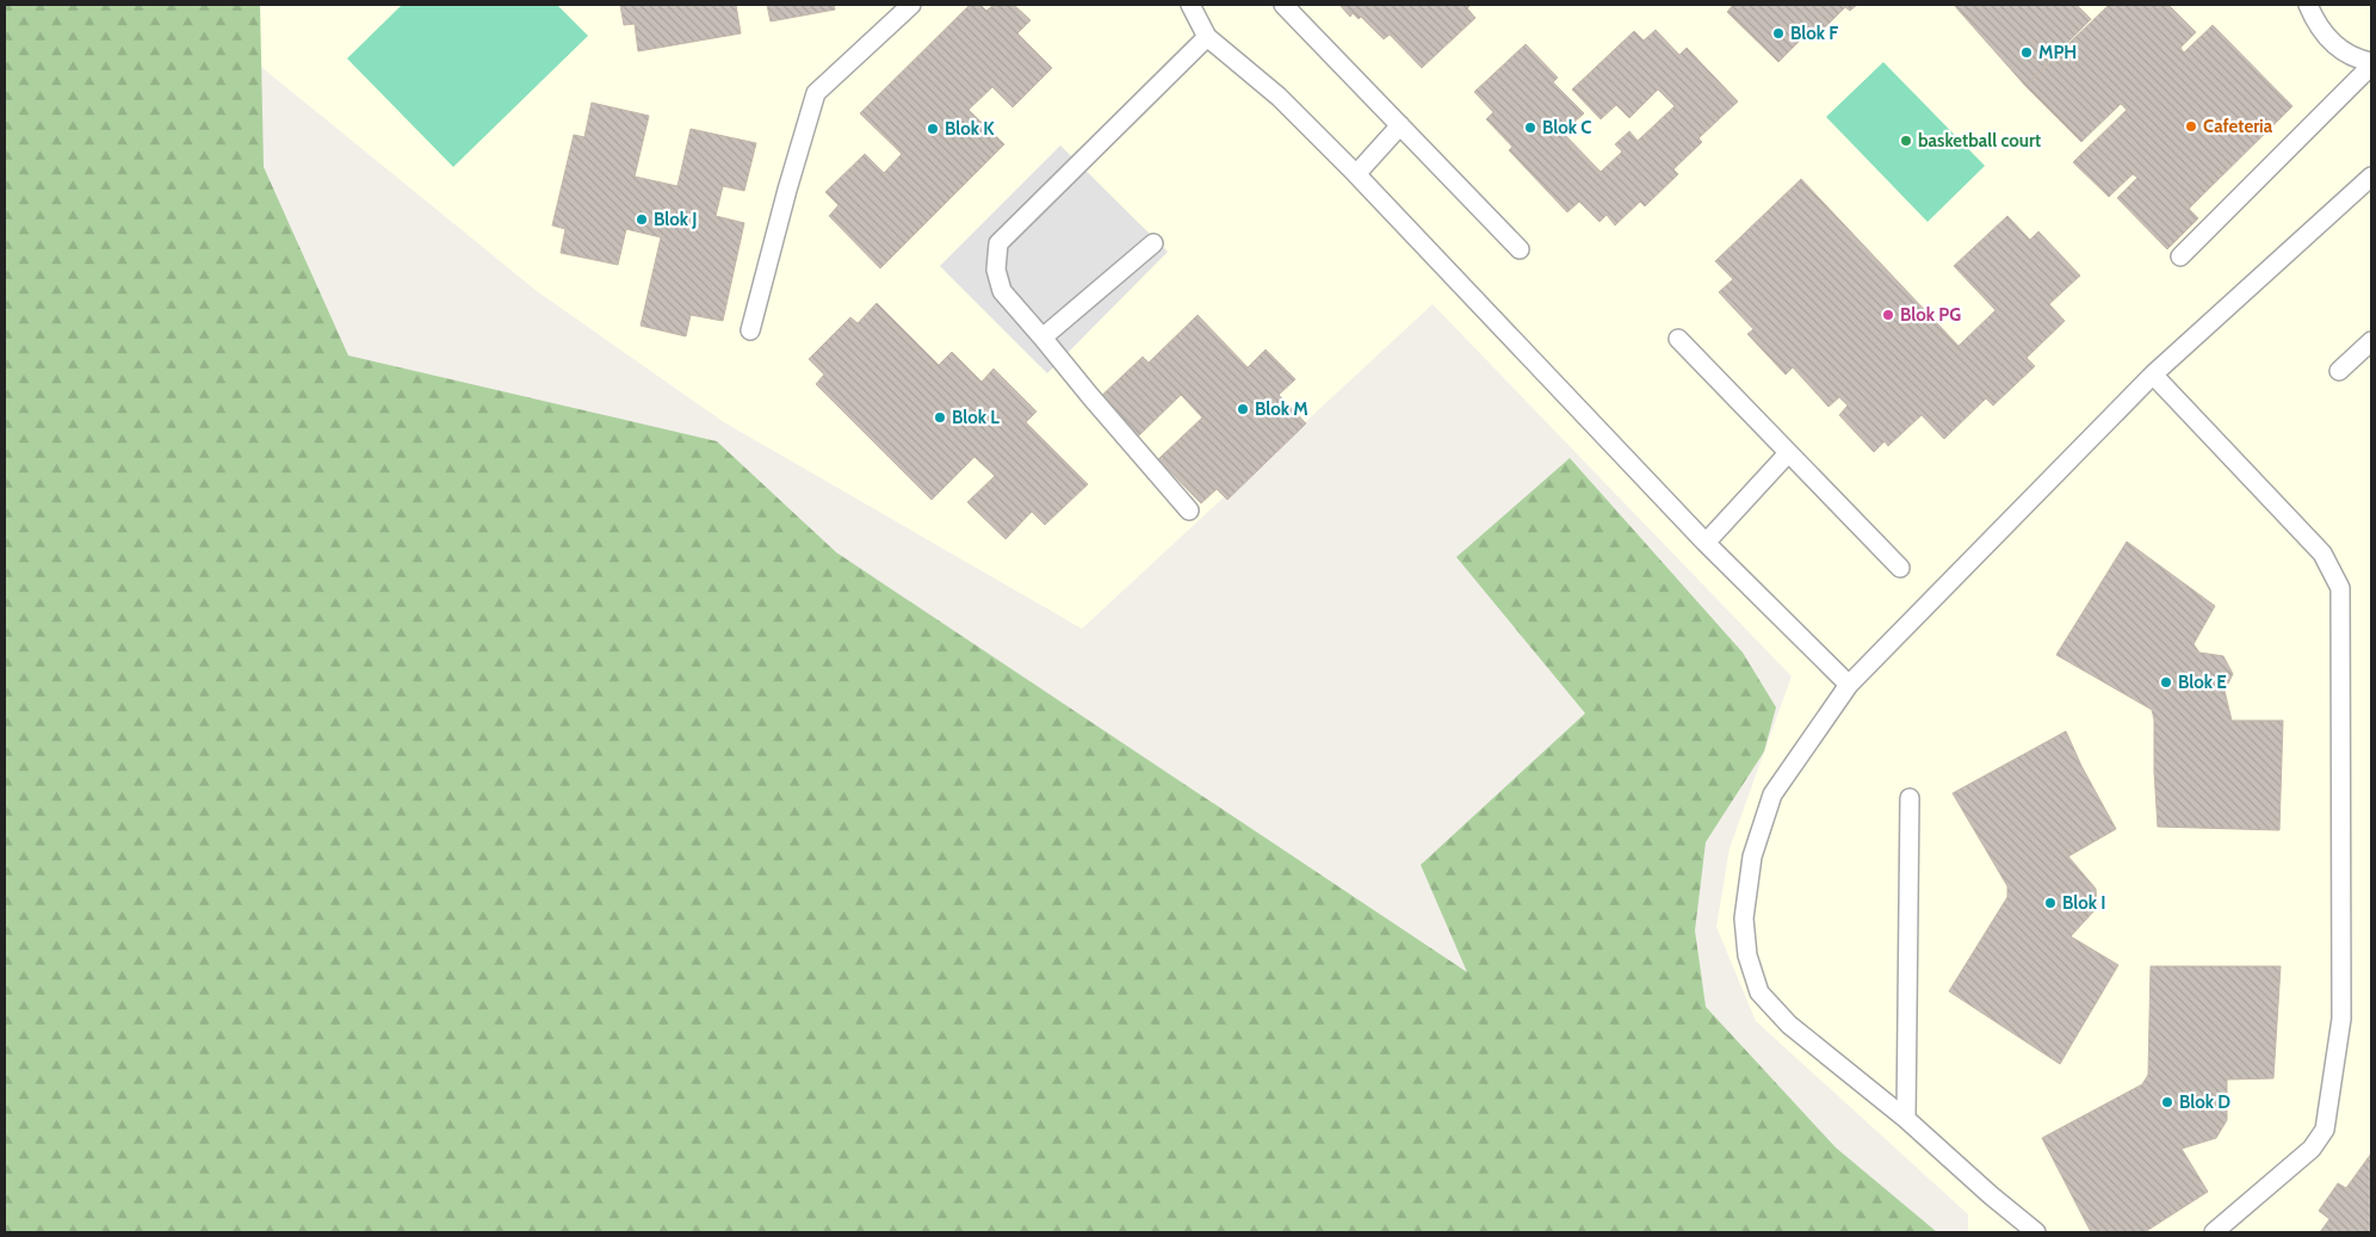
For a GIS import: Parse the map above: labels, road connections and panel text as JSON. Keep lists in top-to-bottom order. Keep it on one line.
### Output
{"places":["Blok F","MPH","Cafeteria","Blok C","Blok K","basketball court","Blok J","Blok PG","Blok M","Blok L","Blok E","Blok I","Blok D"]}
